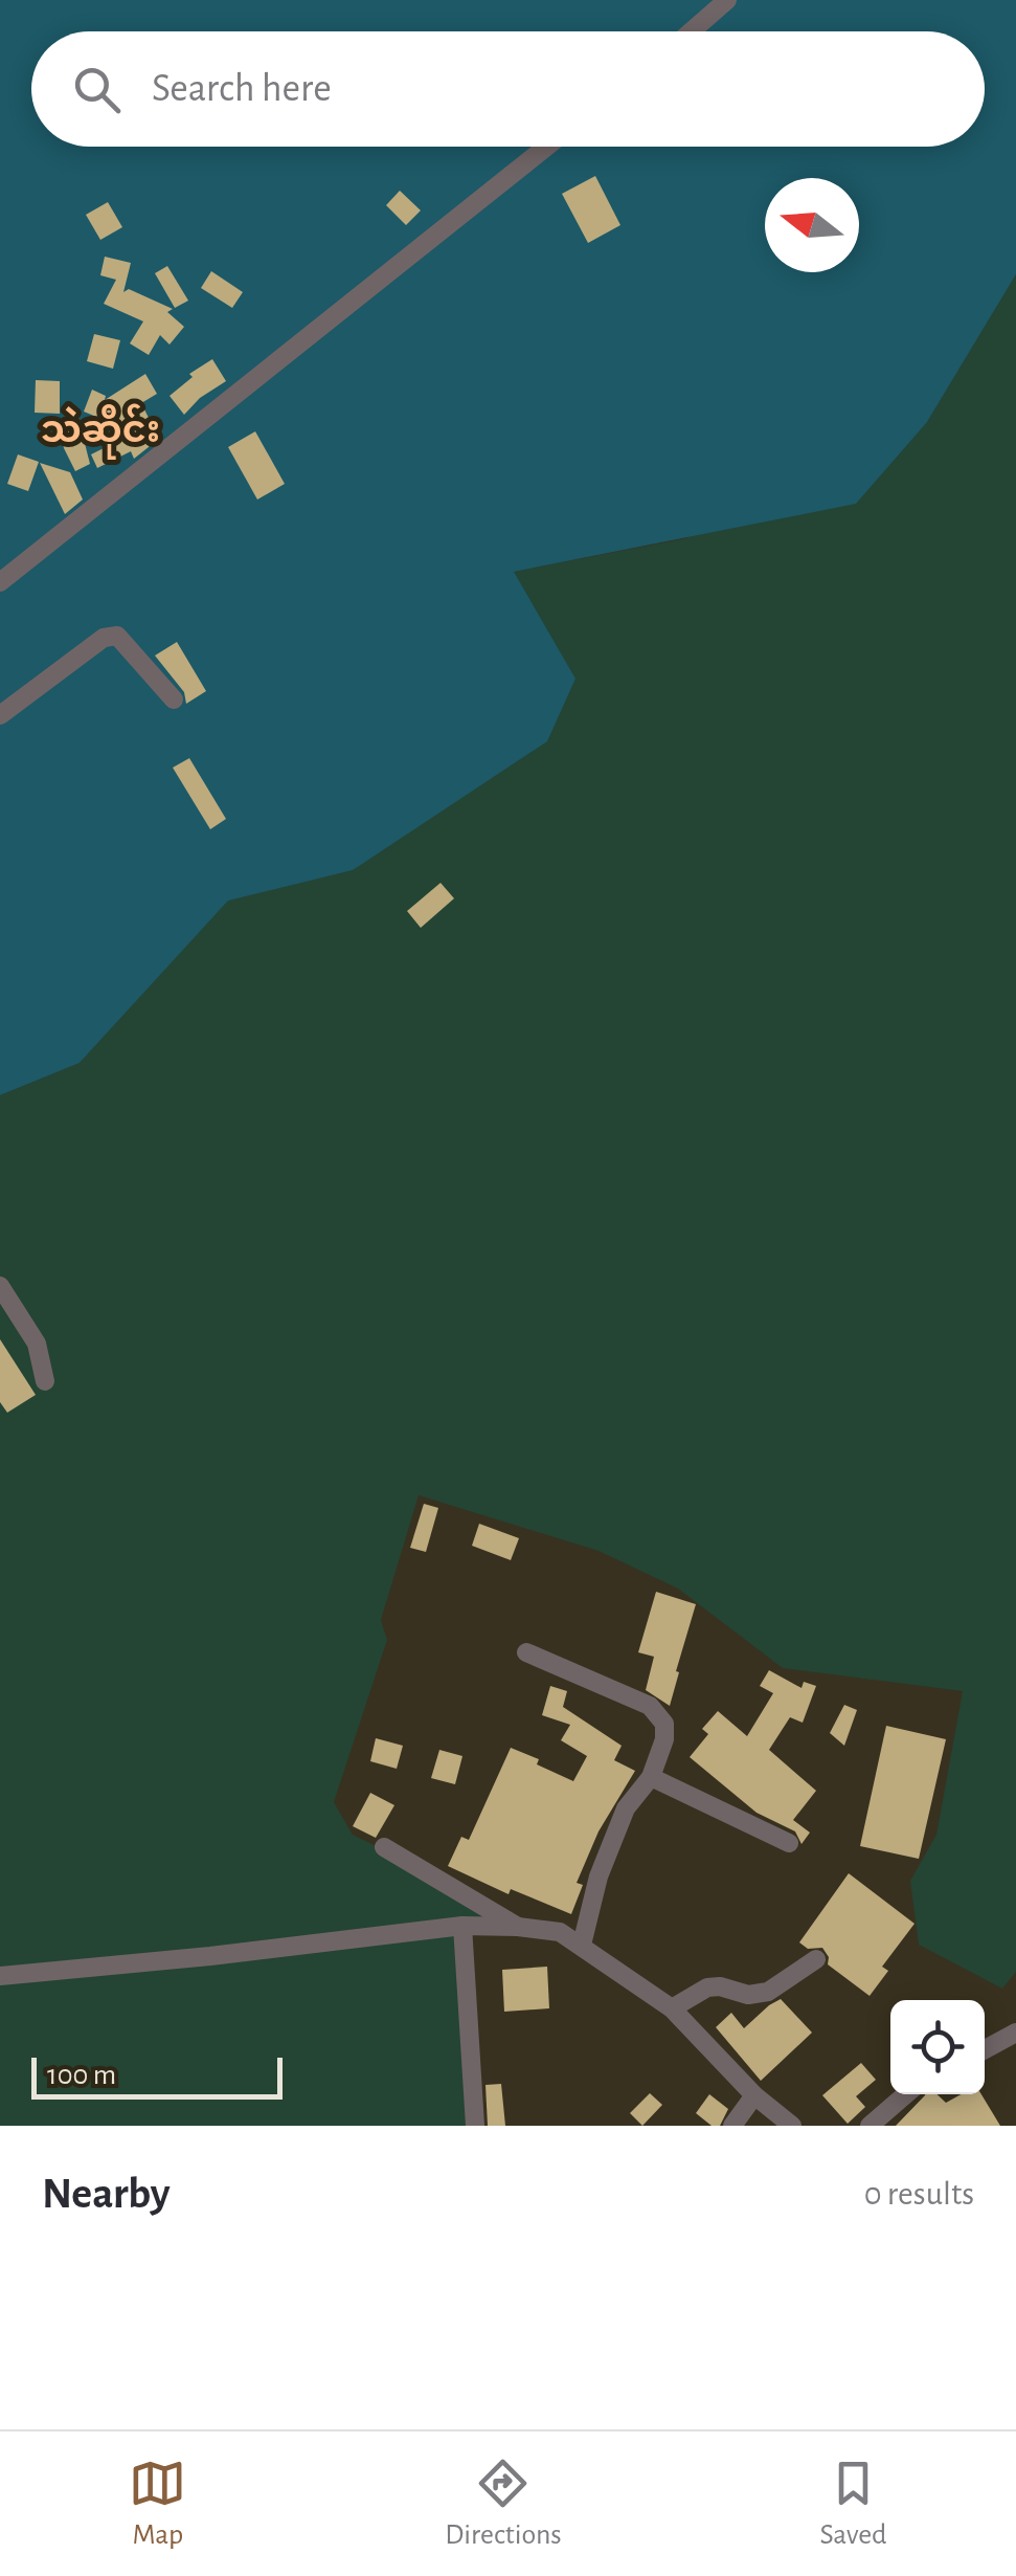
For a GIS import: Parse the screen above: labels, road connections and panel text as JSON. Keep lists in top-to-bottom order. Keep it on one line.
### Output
{"districts":["သဲဆိုင်း"],"scale_bar":"100 m","north":"left","page":{"search":"Search here","scale":"100 m","heading":["Nearby","0 results"],"nav":["Map","Directions","Saved"]}}
